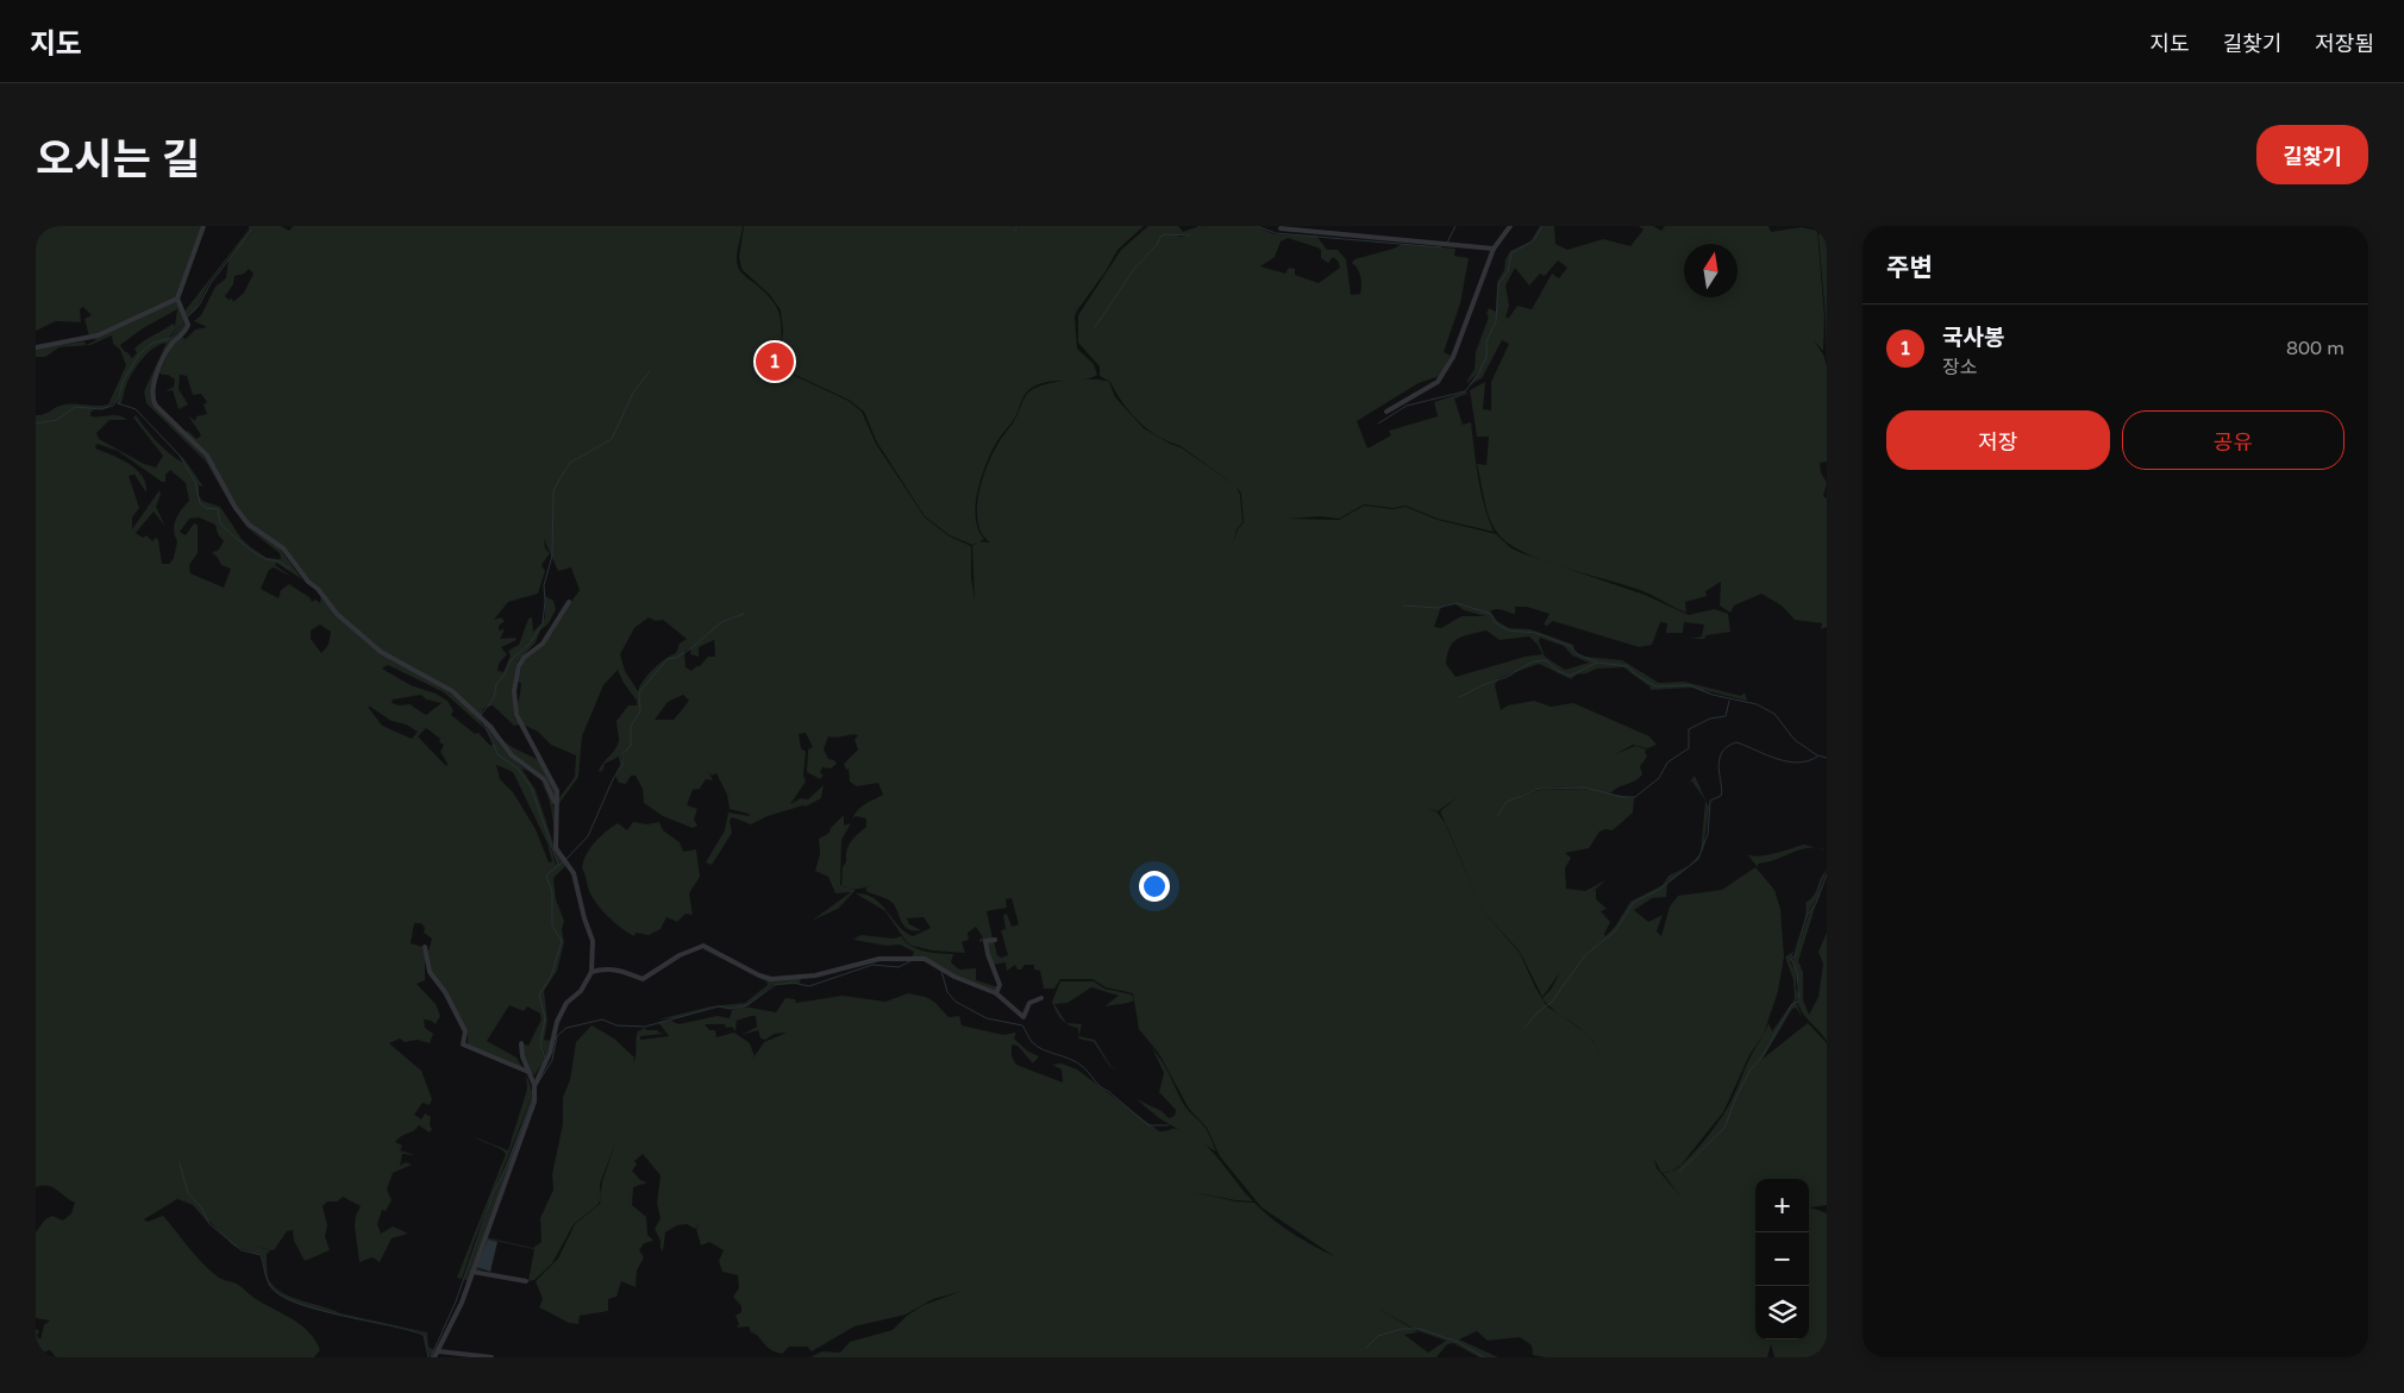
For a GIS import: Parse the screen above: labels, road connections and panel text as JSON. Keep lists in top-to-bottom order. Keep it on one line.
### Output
{"north":"top","page":{"header":"지도","nav":["지도","길찾기","저장됨"],"title":"오시는 길","buttons":["길찾기",["저장","공유"]],"heading":"주변","list":[{"mark":"1","name":"국사봉","note":"장소","value":"800 m"}],"pins":"1","map_buttons":["+","−"]}}
